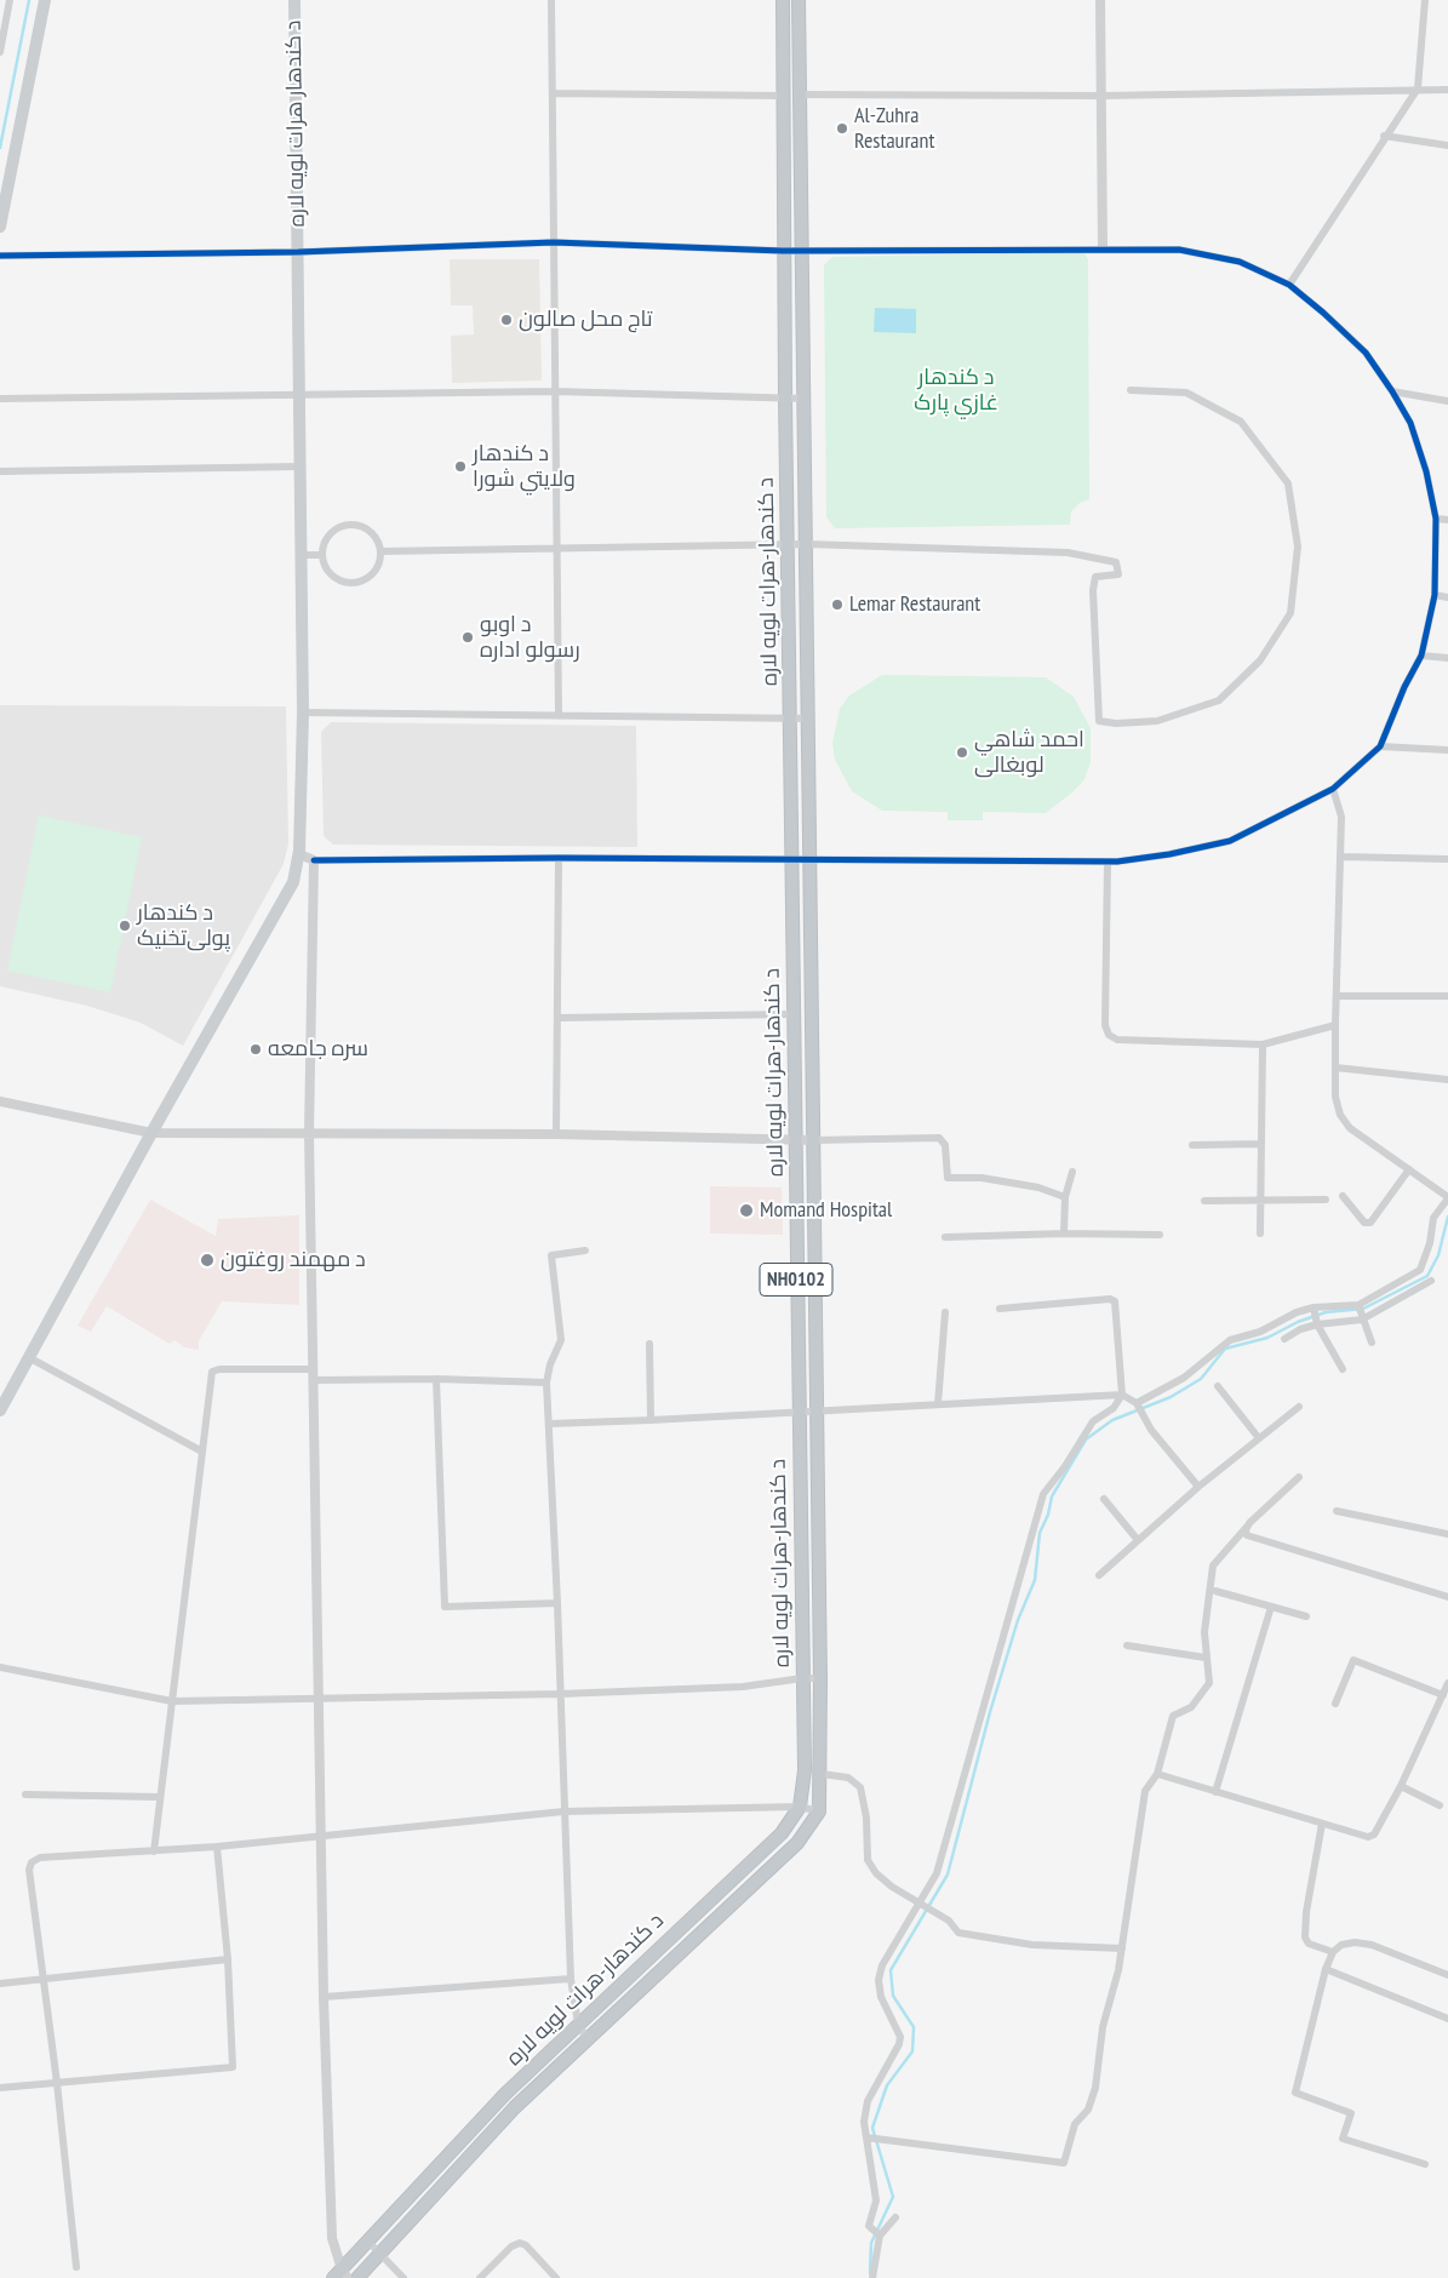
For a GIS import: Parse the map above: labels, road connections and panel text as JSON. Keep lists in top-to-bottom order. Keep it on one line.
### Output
{"streets":{"highway":["د کندهار-هرات لويه لاره","NH0102"],"main road":["د کندهار هرات لویه لاره"]},"parks":["د کندهار غازي پارک"],"places":["Al-Zuhra Restaurant","تاج محل صالون","د کندهار ولايتي شورا","Lemar Restaurant","د اوبو رسولو اداره","احمد شاهي لوبغالی","د کندهار پولی‌تخنیک","سره جامعه","Momand Hospital","د مهمند روغتون"]}
